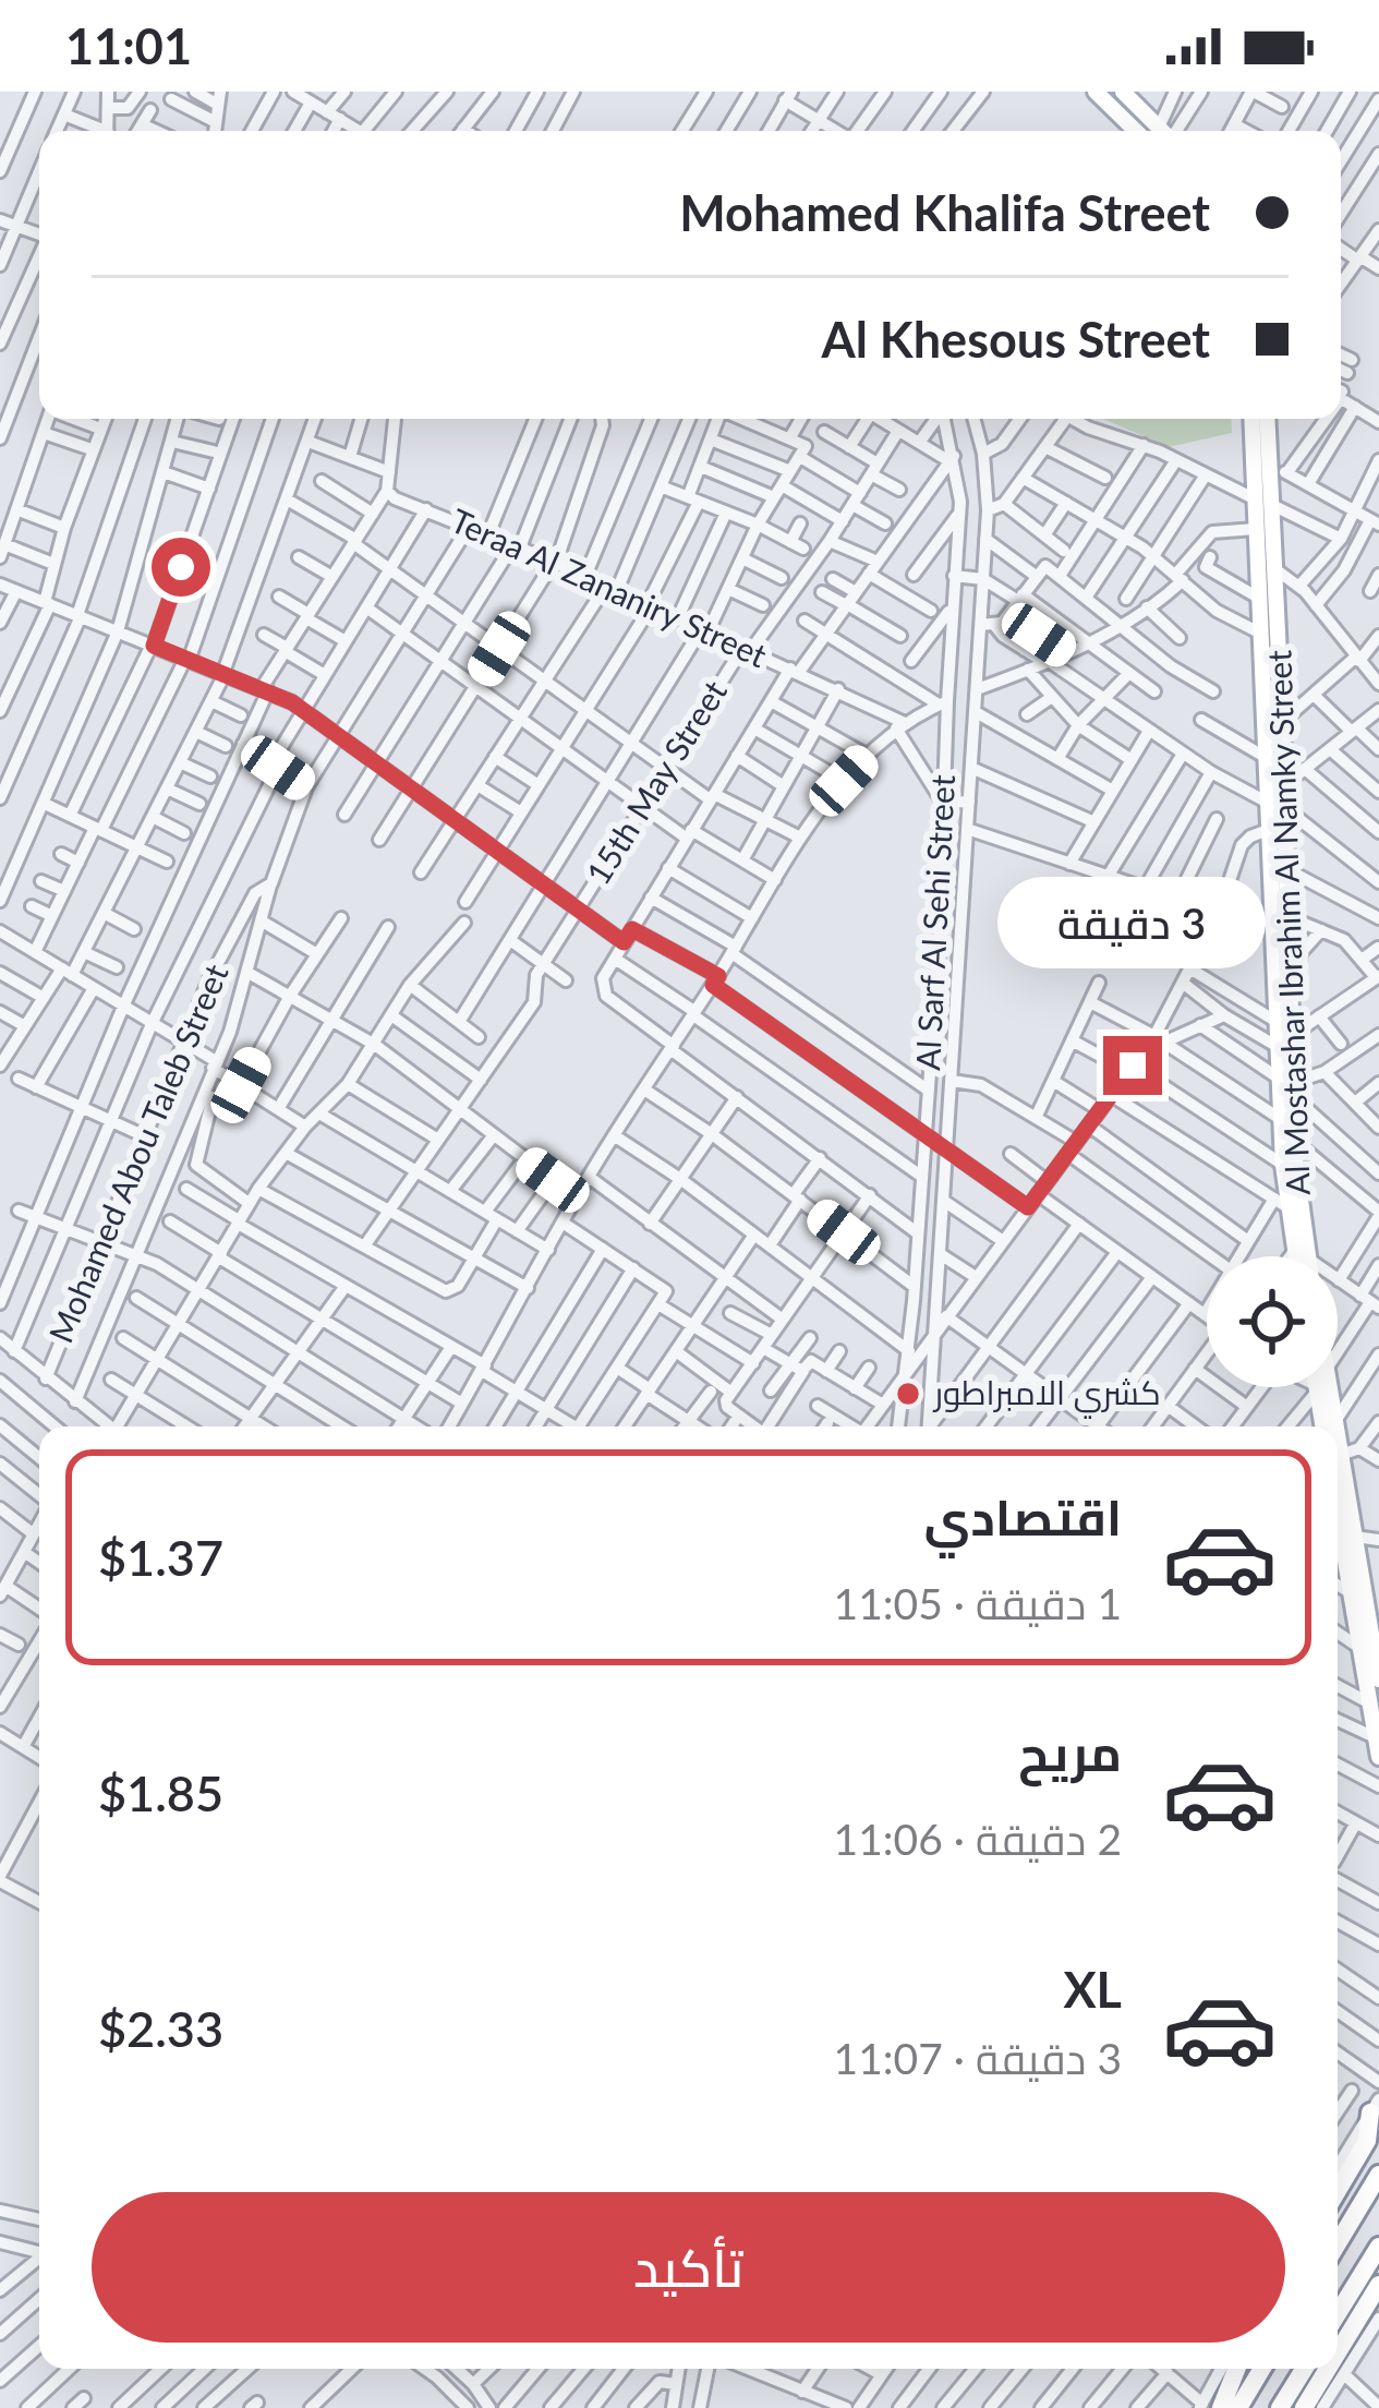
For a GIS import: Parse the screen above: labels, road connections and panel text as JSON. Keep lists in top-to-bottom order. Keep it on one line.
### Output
{"streets":{"main road":["Al Mostashar Ibrahim Al Namky Street"],"street":["Teraa Al Zananiry Street","15th May Street","Al Sarf Al Sehi Street","Mohamed Abou Taleb Street"]},"crossings":[["Teraa Al Zananiry Street","15th May Street"],["Teraa Al Zananiry Street","Mohamed Abou Taleb Street"]],"places":["كشري الامبراطور"],"page":{"status":"11:01","banner":["Mohamed Khalifa Street","Al Khesous Street"],"bubble":"3 دقيقة","list":[{"name":"اقتصادي","note":"1 دقيقة · 11:05","value":"$1.37"},{"name":"مريح","note":"2 دقيقة · 11:06","value":"$1.85"},{"name":"XL","note":"3 دقيقة · 11:07","value":"$2.33"}],"buttons":"تأكيد"}}
